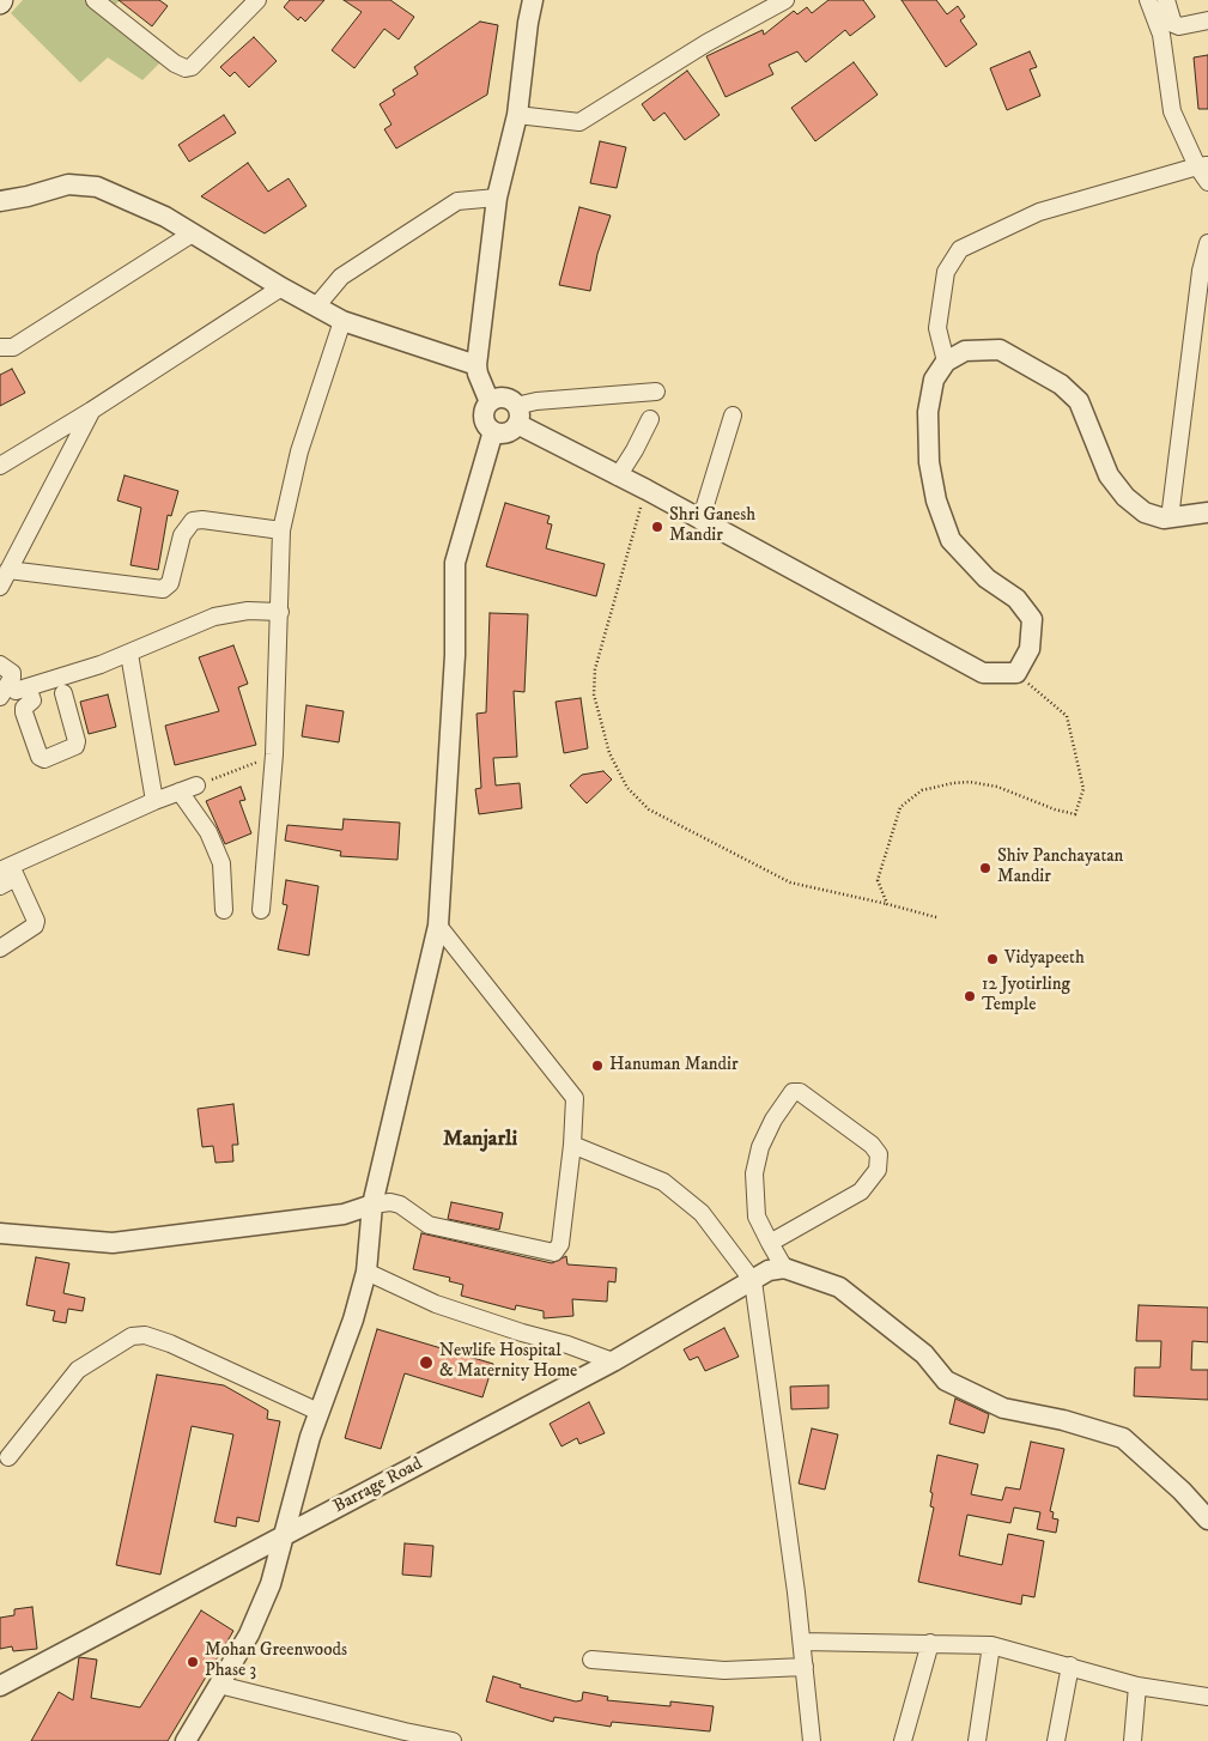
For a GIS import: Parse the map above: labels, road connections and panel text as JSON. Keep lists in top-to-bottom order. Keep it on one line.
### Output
{"streets":{"street":["Barrage Road"]},"districts":["Manjarli"],"places":["Shri Ganesh Mandir","Shiv Panchayatan Mandir","Vidyapeeth","12 Jyotirling Temple","Hanuman Mandir","Newlife Hospital & Maternity Home","Mohan Greenwoods Phase 3"]}
